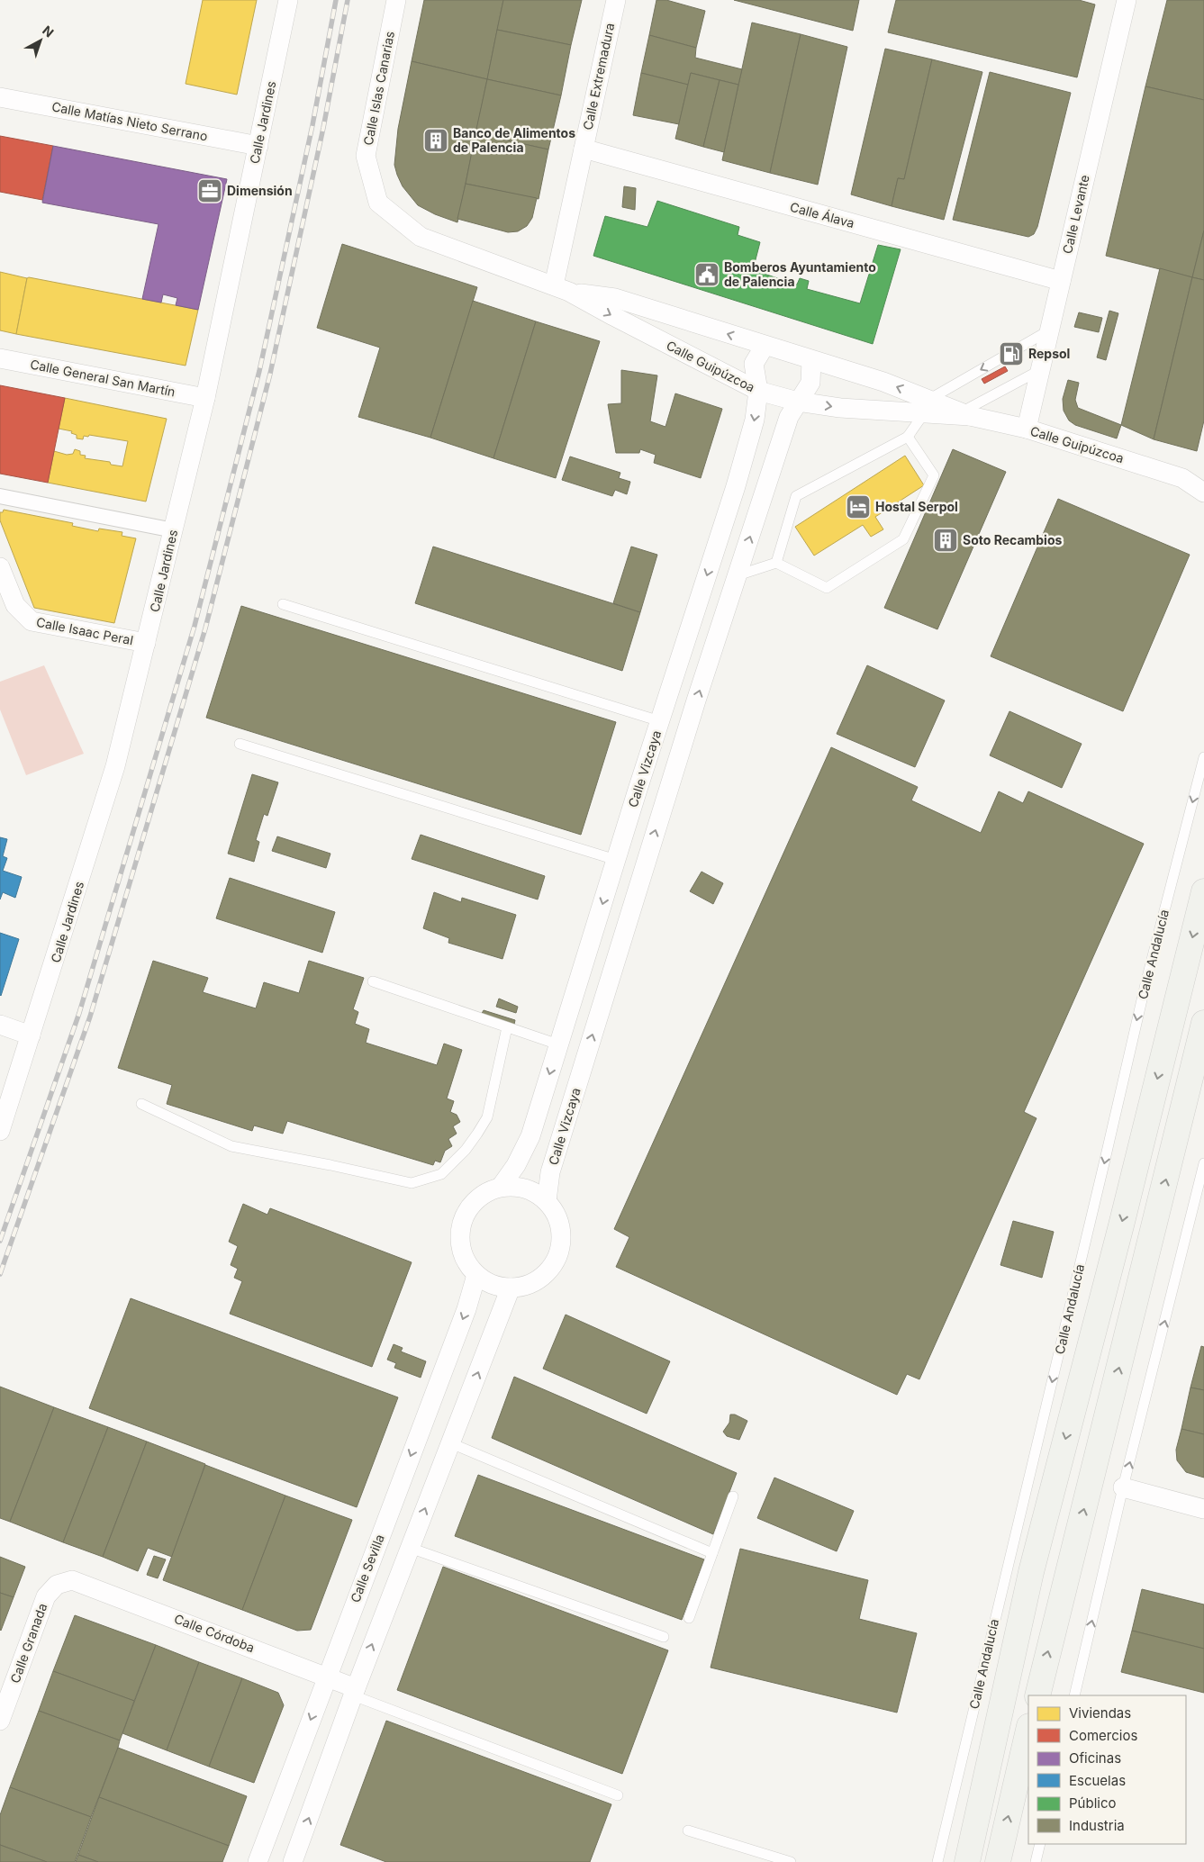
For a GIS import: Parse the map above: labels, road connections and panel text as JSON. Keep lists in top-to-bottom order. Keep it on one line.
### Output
{"streets":{"main road":["Calle Andalucía"],"street":["Calle Extremadura","Calle Islas Canarias","Calle Matías Nieto Serrano","Calle Jardines","Calle Levante","Calle Álava","Calle Guipúzcoa","Calle General San Martín","Calle Isaac Peral","Calle Vizcaya","Calle Sevilla","Calle Córdoba","Calle Granada"]},"crossings":[["Calle Extremadura","Calle Álava"],["Calle Extremadura","Calle Guipúzcoa"],["Calle Islas Canarias","Calle Guipúzcoa"],["Calle Matías Nieto Serrano","Calle Jardines"],["Calle Jardines","Calle General San Martín"],["Calle Jardines","Calle Isaac Peral"],["Calle Levante","Calle Álava"],["Calle Levante","Calle Guipúzcoa"],["Calle Guipúzcoa","Calle Vizcaya"],["Calle Vizcaya","Calle Sevilla"],["Calle Sevilla","Calle Córdoba"],["Calle Córdoba","Calle Granada"]],"one_way":["Calle Andalucía"],"places":{"building":["Banco de Alimentos de Palencia","Soto Recambios"],"office":["Dimensión"],"public building":["Bomberos Ayuntamiento de Palencia"],"fuel station":["Repsol"],"hotel":["Hostal Serpol"]},"legend":["Viviendas","Comercios","Oficinas","Escuelas","Público","Industria"],"north":"top right"}
